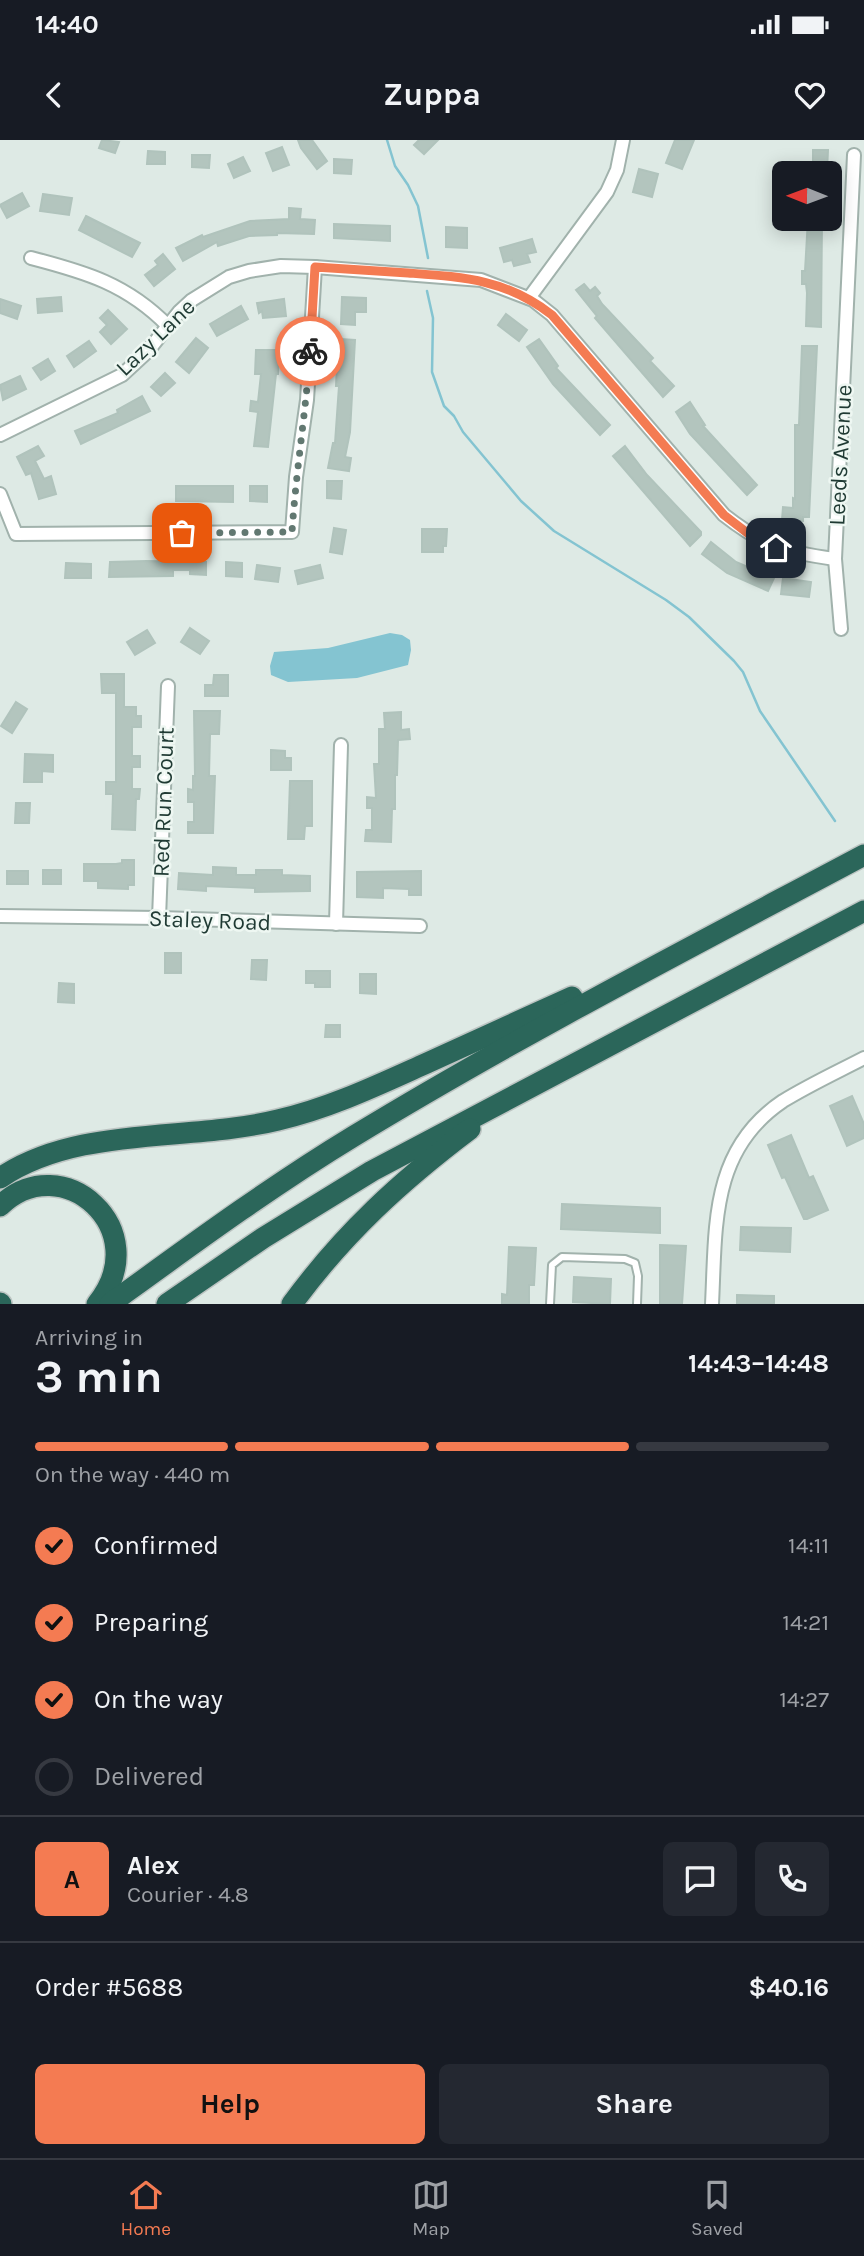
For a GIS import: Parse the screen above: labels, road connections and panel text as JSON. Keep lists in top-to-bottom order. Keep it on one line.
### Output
{"streets":{"street":["Lazy Lane","Leeds Avenue","Red Run Court","Staley Road"]},"crossings":[["Lazy Lane","Leeds Avenue"],["Red Run Court","Staley Road"]],"north":"left","page":{"status":"14:40","header":"Zuppa","heading":["3 min","Arriving in","14:43–14:48"],"panel":["Alex","Courier · 4.8","Order #5688","$40.16"],"bar":"On the way · 440 m","list":[["Confirmed","14:11"],["Preparing","14:21"],["On the way","14:27"],"Delivered"],"round":"A","buttons":["Help","Share"],"tabs":["Home","Map","Saved"]}}
